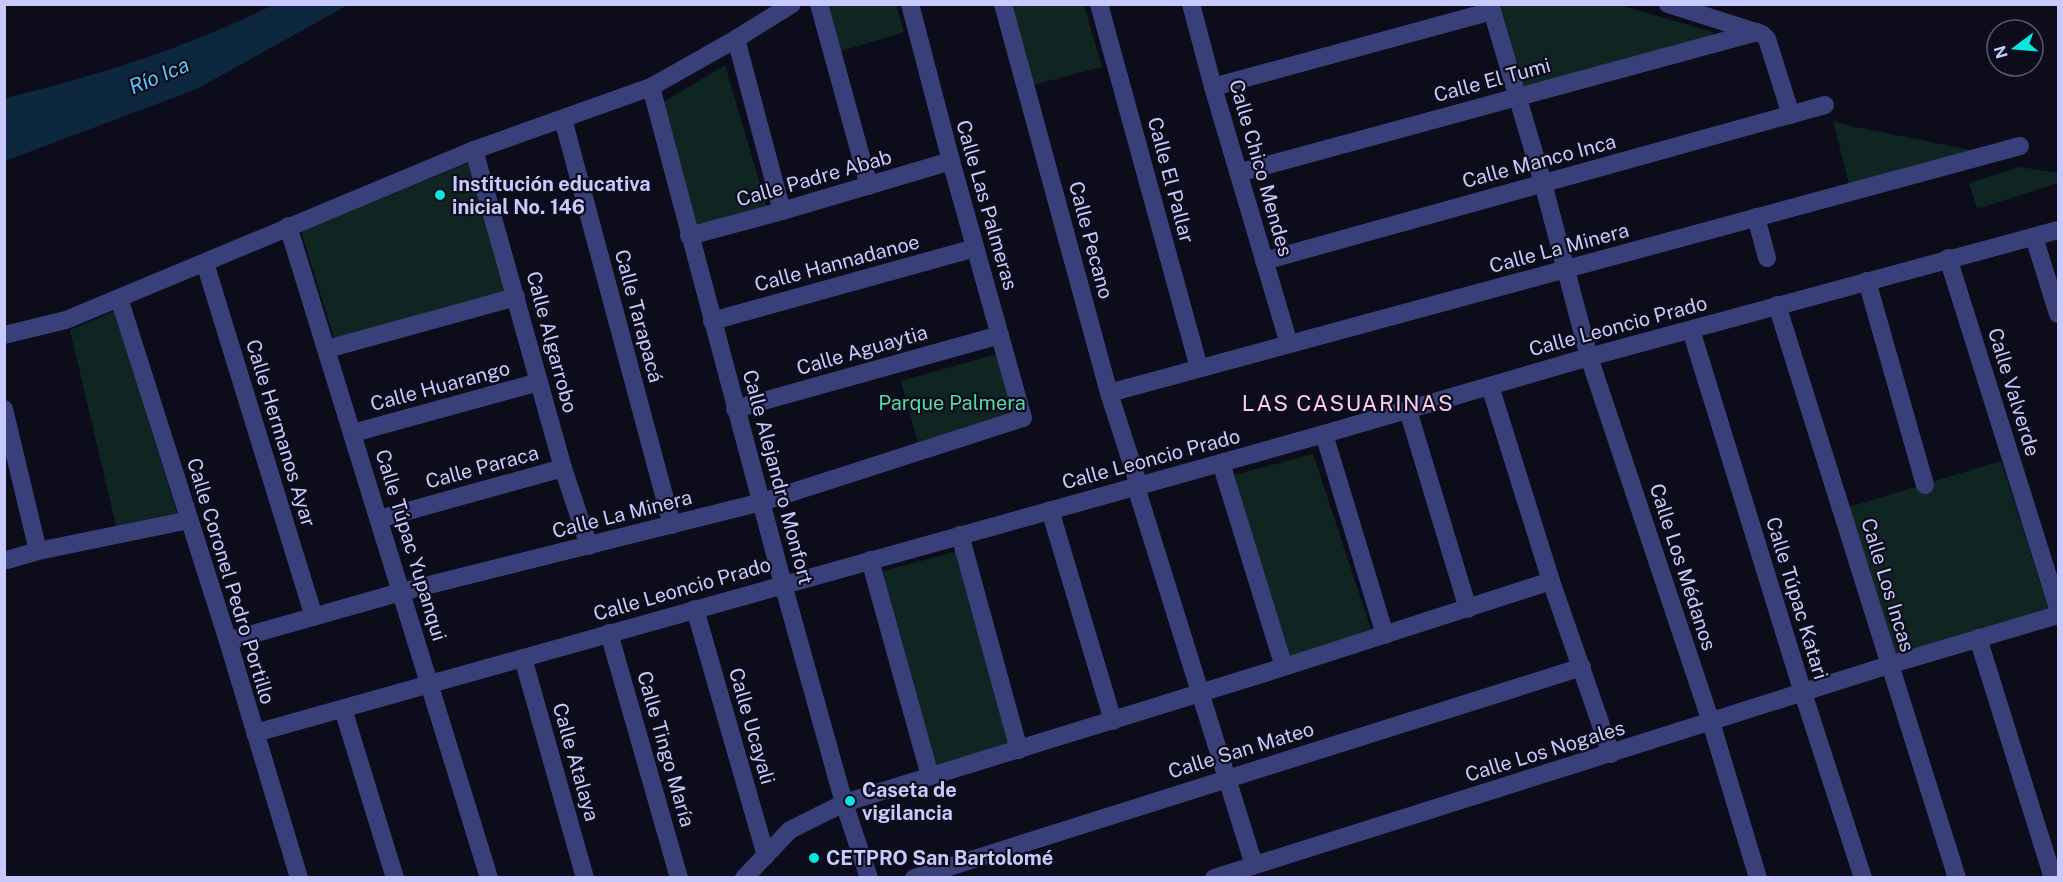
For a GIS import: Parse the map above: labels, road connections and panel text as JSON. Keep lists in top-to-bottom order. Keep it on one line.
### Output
{"streets":{"street":["Calle El Tumi","Calle Manco Inca","Calle Chico Mendes","Calle Padre Abab","Calle El Pallar","Calle Las Palmeras","Calle Pecano","Calle La Minera","Calle Hannadanoe","Calle Tarapacá","Calle Leoncio Prado","Calle Algarrobo","Calle Aguaytia","Calle Huarango","Calle Valverde","Calle Hermanos Ayar","Calle Paraca","Calle Alejandro Monfort","Calle Túpac Yupanqui","Calle Los Médanos","Calle Coronel Pedro Portillo","Calle Los Incas","Calle Túpac Katari","Calle Ucayali","Calle Tingo María","Calle San Mateo","Calle Los Nogales","Calle Atalaya"]},"crossings":[["Calle El Tumi","Calle Chico Mendes"],["Calle El Tumi","Calle Los Médanos"],["Calle Manco Inca","Calle Chico Mendes"],["Calle Manco Inca","Calle Los Médanos"],["Calle Chico Mendes","Calle La Minera"],["Calle Padre Abab","Calle Las Palmeras"],["Calle Padre Abab","Calle Alejandro Monfort"],["Calle El Pallar","Calle La Minera"],["Calle Las Palmeras","Calle La Minera"],["Calle Las Palmeras","Calle Hannadanoe"],["Calle Las Palmeras","Calle Aguaytia"],["Calle Pecano","Calle La Minera"],["Calle Pecano","Calle Leoncio Prado"],["Calle Pecano","Calle San Mateo"],["Calle Pecano","Calle Los Nogales"],["Calle La Minera","Calle Tarapacá"],["Calle La Minera","Calle Algarrobo"],["Calle La Minera","Calle Hermanos Ayar"],["Calle La Minera","Calle Alejandro Monfort"],["Calle La Minera","Calle Túpac Yupanqui"],["Calle La Minera","Calle Los Médanos"],["Calle La Minera","Calle Coronel Pedro Portillo"],["Calle Hannadanoe","Calle Alejandro Monfort"],["Calle Leoncio Prado","Calle Valverde"],["Calle Leoncio Prado","Calle Alejandro Monfort"],["Calle Leoncio Prado","Calle Túpac Yupanqui"],["Calle Leoncio Prado","Calle Los Médanos"],["Calle Leoncio Prado","Calle Coronel Pedro Portillo"],["Calle Leoncio Prado","Calle Los Incas"],["Calle Leoncio Prado","Calle Túpac Katari"],["Calle Leoncio Prado","Calle Ucayali"],["Calle Leoncio Prado","Calle Tingo María"],["Calle Leoncio Prado","Calle Atalaya"],["Calle Algarrobo","Calle Huarango"],["Calle Algarrobo","Calle Paraca"],["Calle Aguaytia","Calle Alejandro Monfort"],["Calle Huarango","Calle Túpac Yupanqui"],["Calle Paraca","Calle Túpac Yupanqui"],["Calle Los Médanos","Calle Los Nogales"],["Calle Los Incas","Calle Los Nogales"],["Calle Túpac Katari","Calle Los Nogales"]],"districts":["LAS CASUARINAS"],"water":["Río Ica"],"parks":["Parque Palmera"],"places":["Institución educativa inicial No. 146","Caseta de vigilancia","CETPRO San Bartolomé"],"north":"left"}
